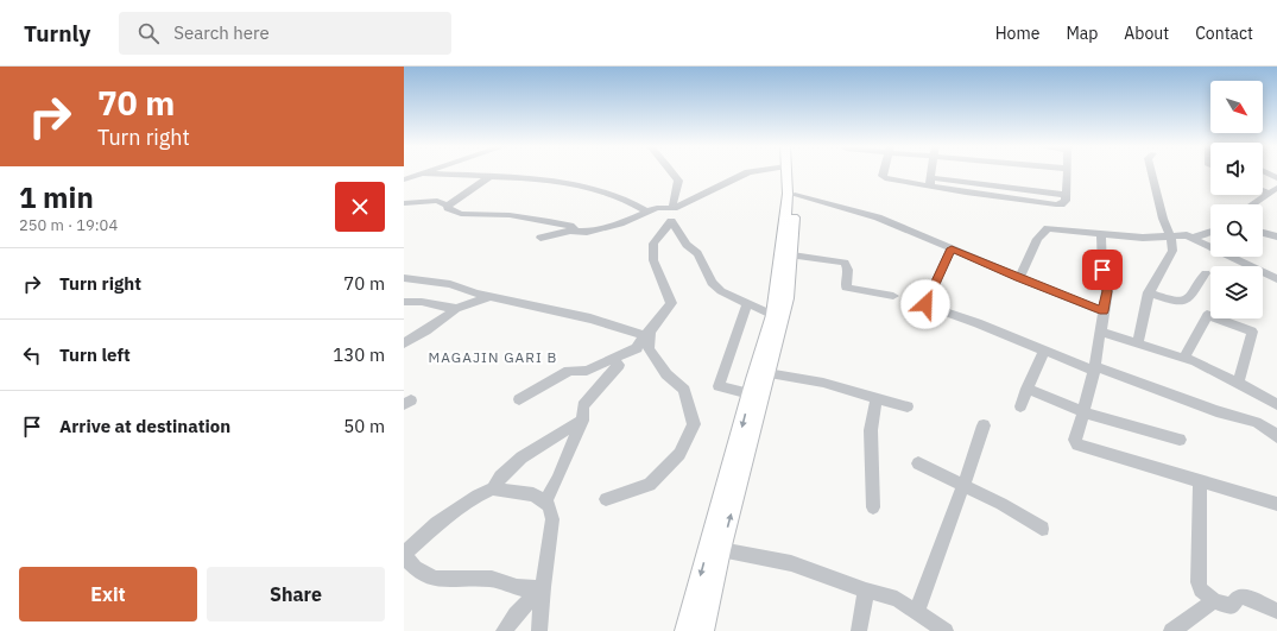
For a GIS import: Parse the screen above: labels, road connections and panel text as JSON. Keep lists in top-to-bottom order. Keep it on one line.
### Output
{"districts":["MAGAJIN GARI B"],"north":"bottom right","page":{"header":"Turnly","search":"Search here","nav":["Home","Map","About","Contact"],"turn":["70 m","Turn right"],"heading":["1 min","250 m · 19:04"],"list":[{"name":"Turn right","value":"70 m"},{"name":"Turn left","value":"130 m"},{"name":"Arrive at destination","value":"50 m"}],"buttons":["Exit","Share"]}}
